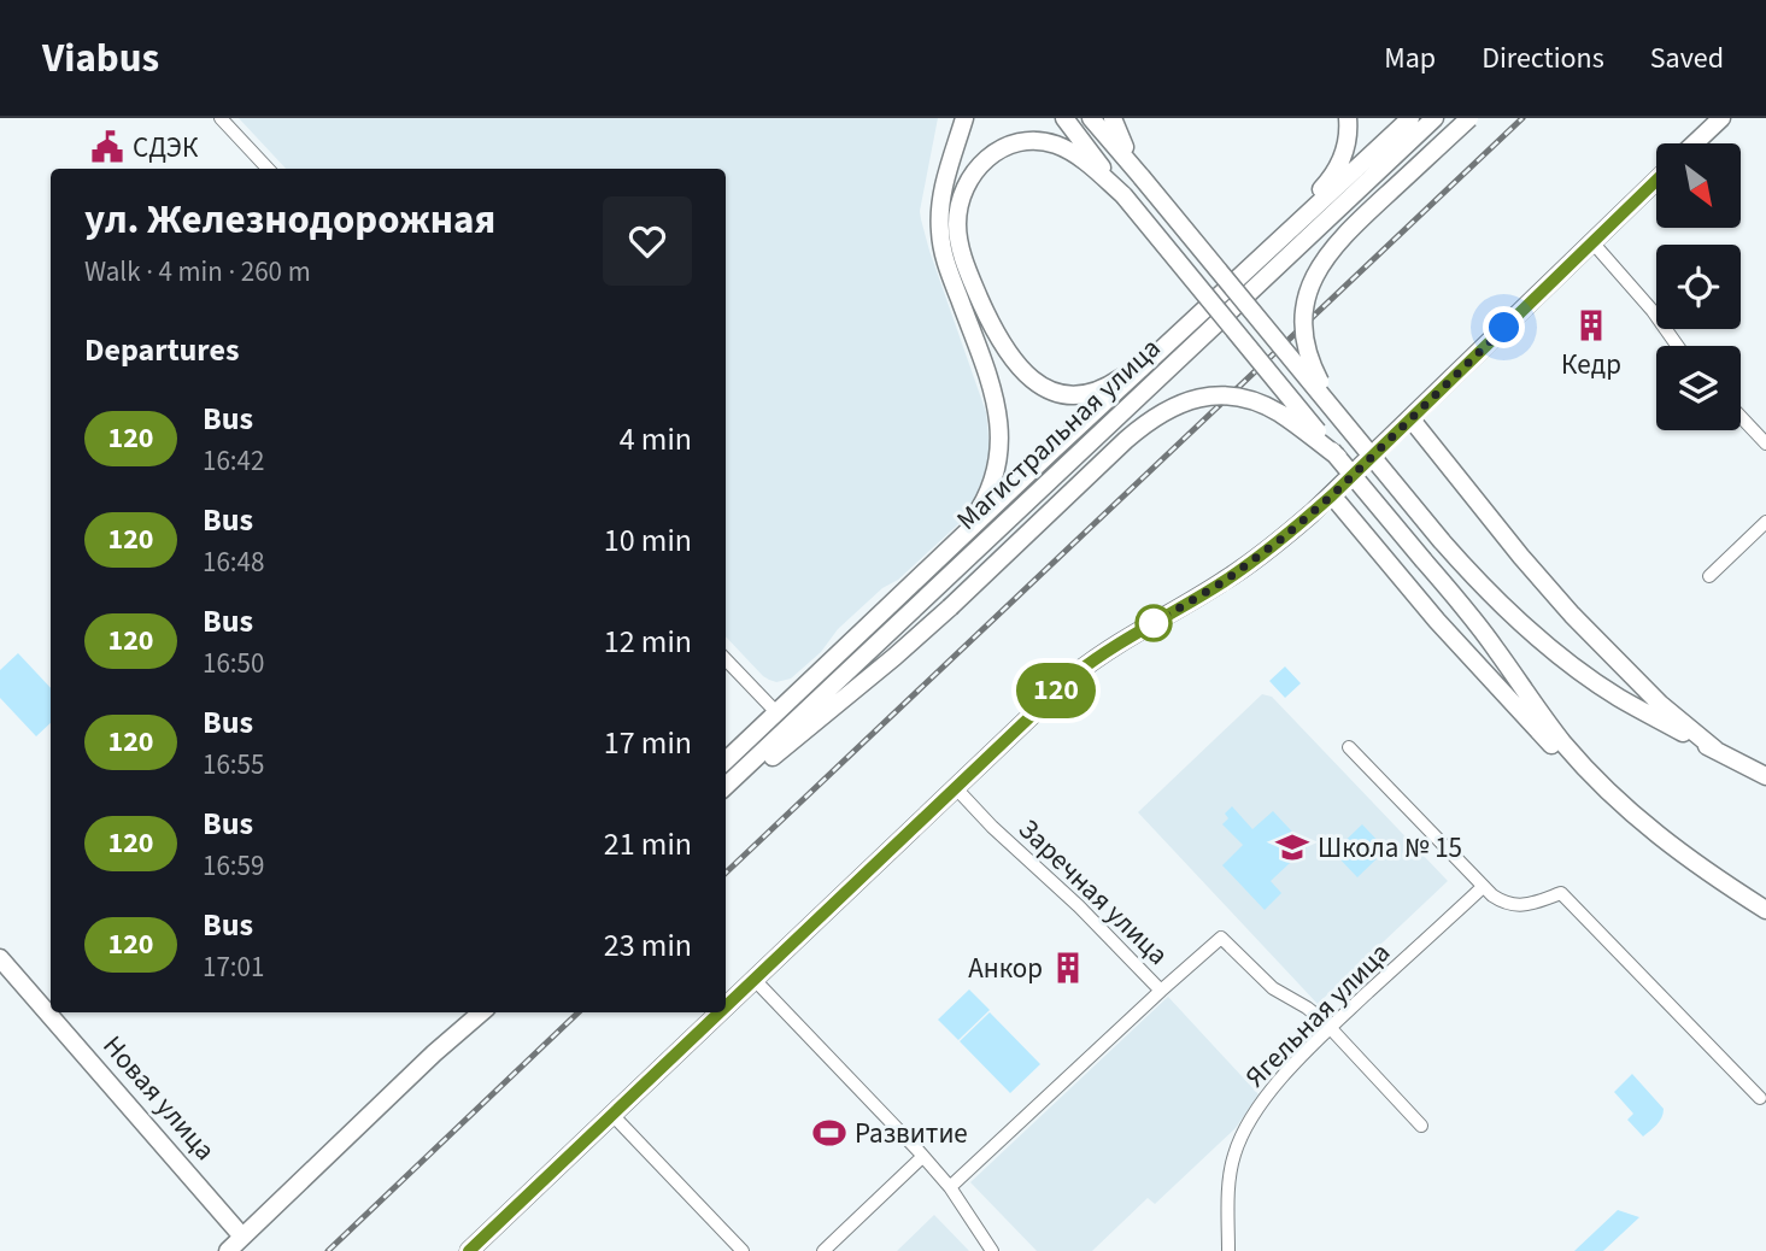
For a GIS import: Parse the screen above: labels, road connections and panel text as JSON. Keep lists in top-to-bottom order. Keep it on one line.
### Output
{"streets":{"main road":["Магистральная улица","Новая улица"],"street":["Заречная улица","Ягельная улица"]},"crossings":[["Заречная улица","Ягельная улица"]],"places":{"public building":["СДЭК"],"building":["Кедр","Анкор"],"school or university":["Школа № 15"],"sports":["Развитие"]},"lines":["bus line 120"],"north":"bottom right","page":{"header":"Viabus","nav":["Map","Directions","Saved"],"on_map":"120","heading":[["ул. Железнодорожная","Walk · 4 min · 260 m"],"Departures"],"list":[{"mark":"120","name":"Bus","note":"16:42","value":"4 min"},{"mark":"120","name":"Bus","note":"16:48","value":"10 min"},{"mark":"120","name":"Bus","note":"16:50","value":"12 min"},{"mark":"120","name":"Bus","note":"16:55","value":"17 min"},{"mark":"120","name":"Bus","note":"16:59","value":"21 min"},{"mark":"120","name":"Bus","note":"17:01","value":"23 min"}]}}
